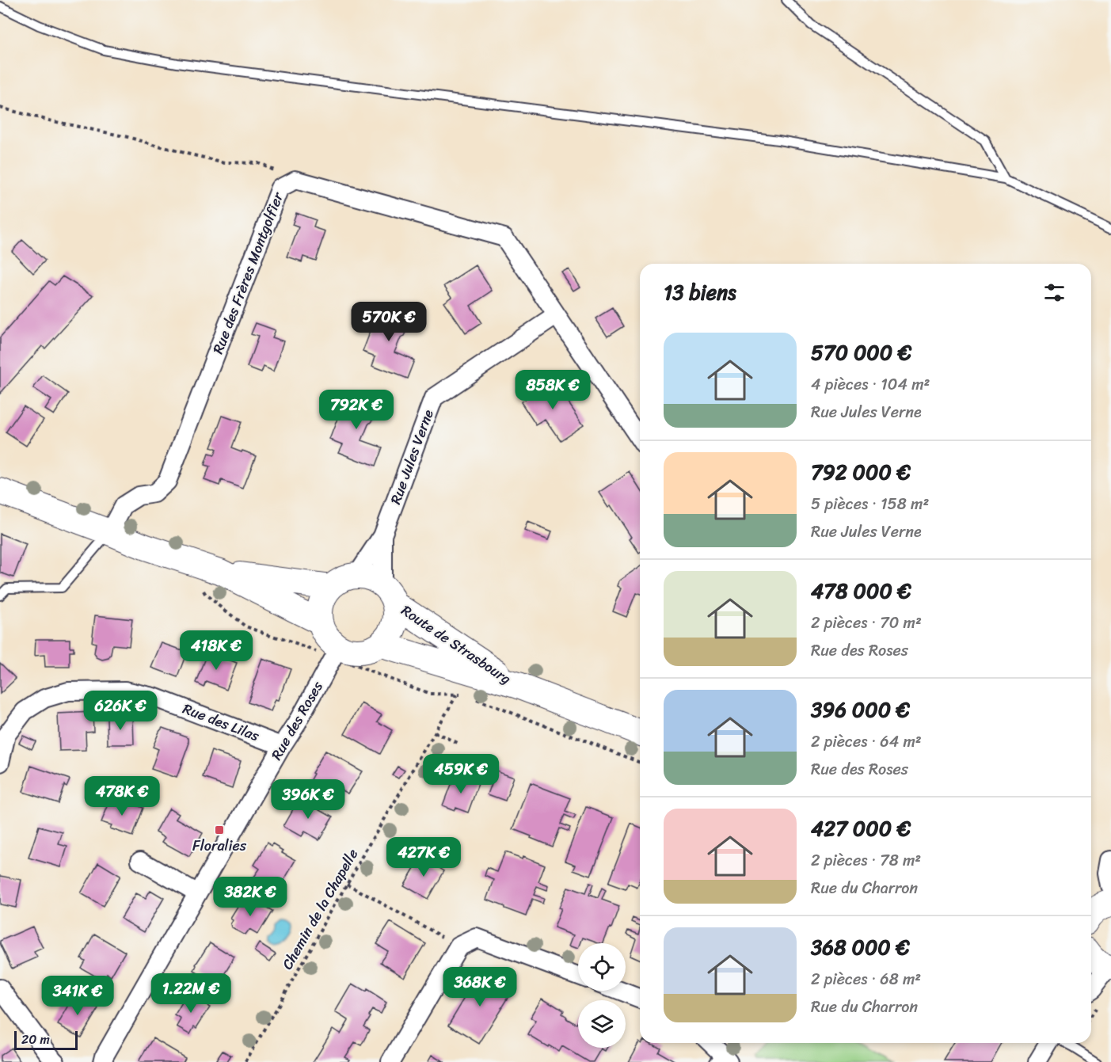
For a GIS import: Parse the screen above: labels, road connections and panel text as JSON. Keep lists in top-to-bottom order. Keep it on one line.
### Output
{"streets":{"main road":["Route de Strasbourg"],"street":["Rue des Frères Montgolfier","Rue Jules Verne","Rue des Roses","Rue des Lilas"],"path":["Chemin de la Chapelle"]},"crossings":[["Rue des Frères Montgolfier","Rue Jules Verne"],["Rue Jules Verne","Route de Strasbourg"],["Rue Jules Verne","Rue des Roses"],["Route de Strasbourg","Rue des Roses"],["Rue des Roses","Rue des Lilas"]],"places":{"transit":["Floralies"]},"scale_bar":"20 m","page":{"heading":"13 biens","price":["570K €","858K €","792K €","418K €","626K €","459K €","478K €","396K €","427K €","382K €","368K €","1.22M €","341K €"],"list":[{"name":"570 000 €","note":"4 pièces · 104 m² · Rue Jules Verne"},{"name":"792 000 €","note":"5 pièces · 158 m² · Rue Jules Verne"},{"name":"478 000 €","note":"2 pièces · 70 m² · Rue des Roses"},{"name":"396 000 €","note":"2 pièces · 64 m² · Rue des Roses"},{"name":"427 000 €","note":"2 pièces · 78 m² · Rue du Charron"},{"name":"368 000 €","note":"2 pièces · 68 m² · Rue du Charron"}],"scale":"20 m"}}
